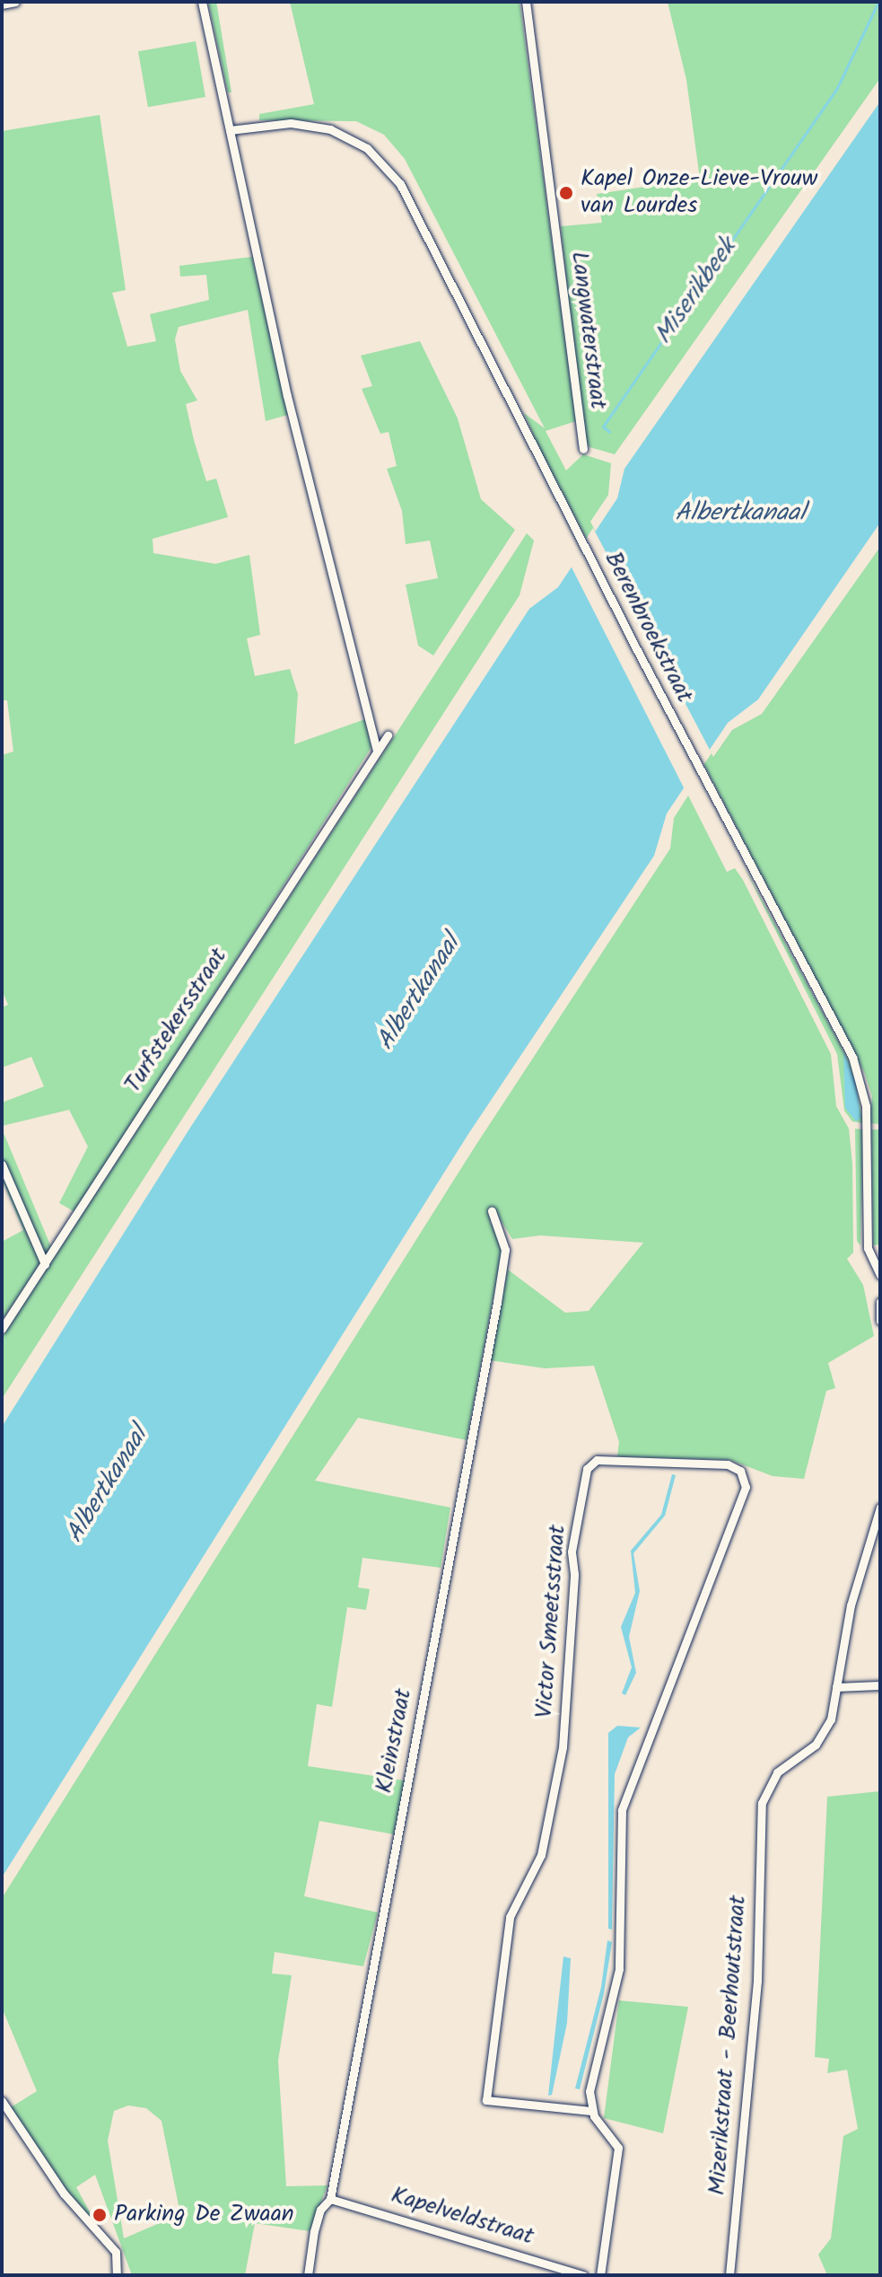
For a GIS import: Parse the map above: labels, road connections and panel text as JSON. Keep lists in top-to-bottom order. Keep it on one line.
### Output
{"streets":{"street":["Langwaterstraat","Berenbroekstraat","Turfstekersstraat","Victor Smeetsstraat","Kleinstraat","Mizerikstraat - Beerhoutstraat","Kapelveldstraat"]},"crossings":[["Kleinstraat","Kapelveldstraat"]],"water":["Miserikbeek","Albertkanaal"],"places":["Kapel Onze-Lieve-Vrouw van Lourdes","Parking De Zwaan"]}
